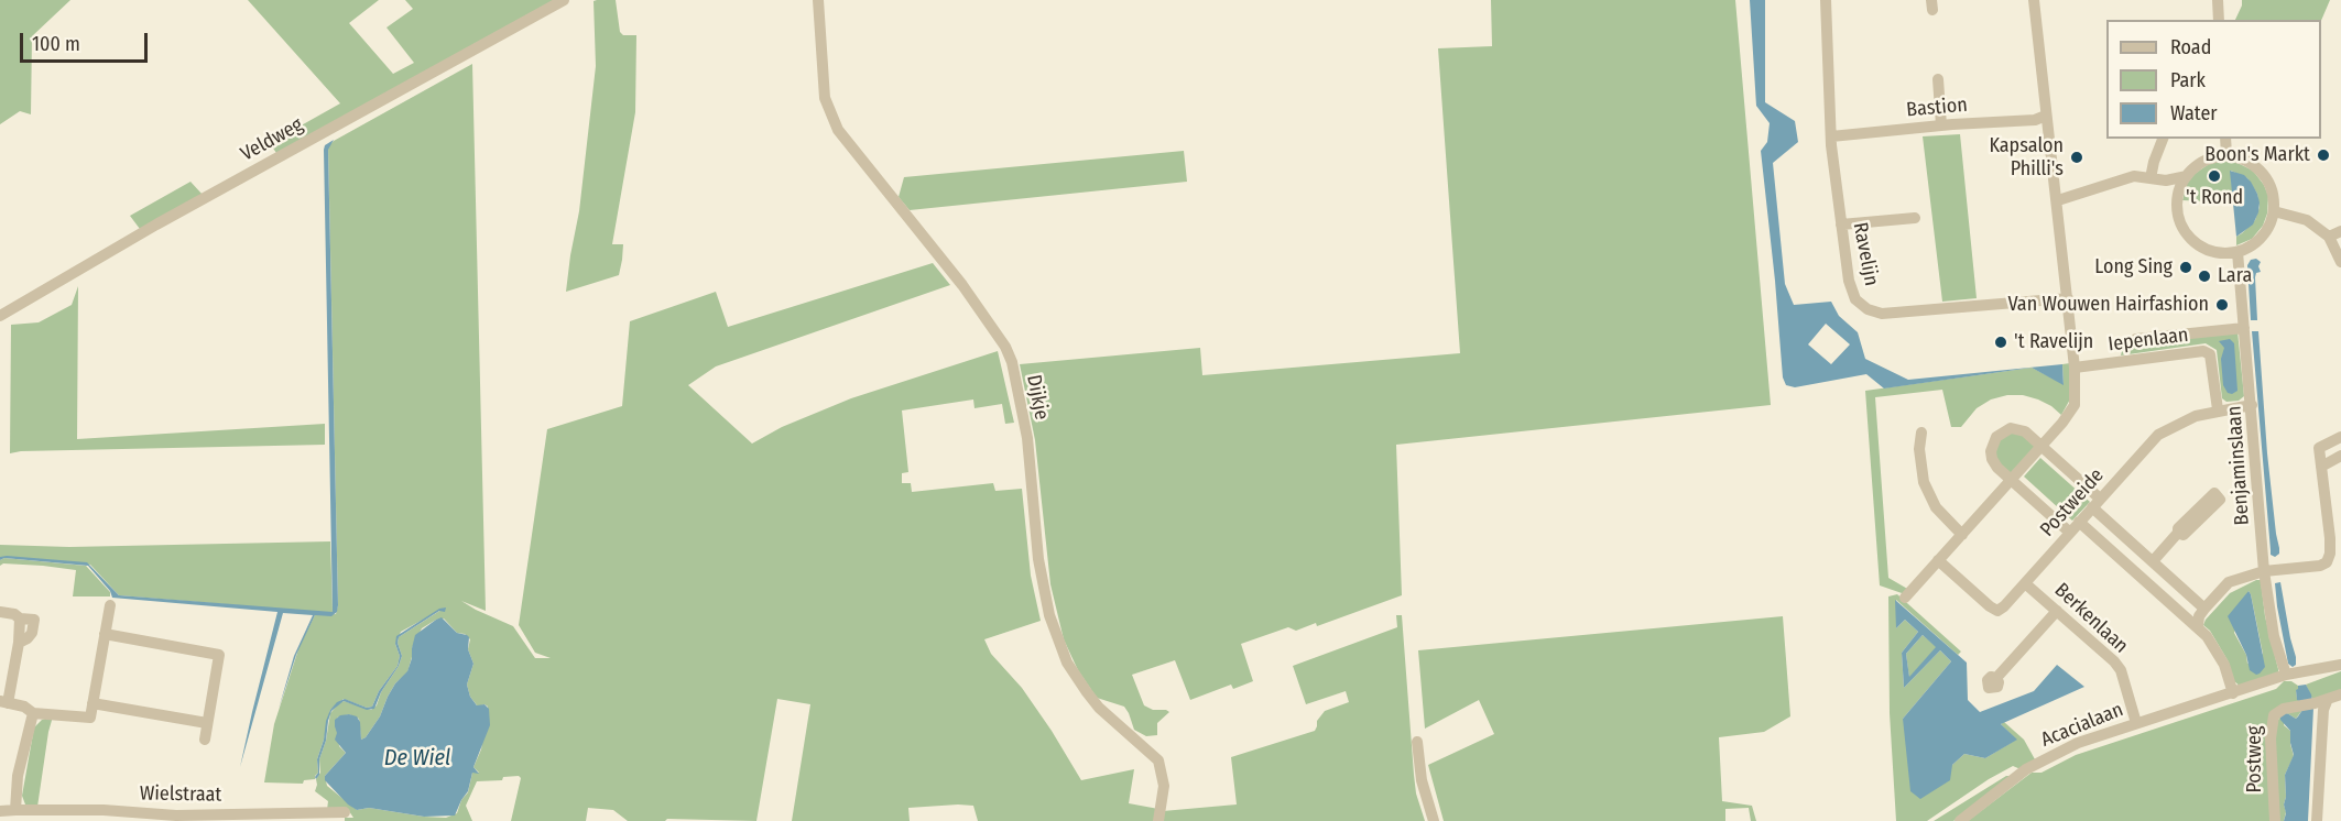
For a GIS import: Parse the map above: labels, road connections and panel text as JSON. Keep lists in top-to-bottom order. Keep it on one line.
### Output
{"streets":{"street":["Bastion","Veldweg","Ravelijn","Iepenlaan","Dijkje","Benjaminslaan","Postweide","Berkenlaan","Acacialaan","Postweg","Wielstraat"]},"crossings":[["Bastion","Ravelijn"],["Iepenlaan","Postweide"],["Benjaminslaan","Postweide"],["Benjaminslaan","Acacialaan"],["Postweide","Berkenlaan"],["Berkenlaan","Acacialaan"]],"water":["De Wiel"],"places":["Boon's Markt","Kapsalon Philli's","'t Rond","Long Sing","Lara","Van Wouwen Hairfashion","'t Ravelijn"],"legend":["Road","Park","Water"],"scale_bar":"100 m"}
